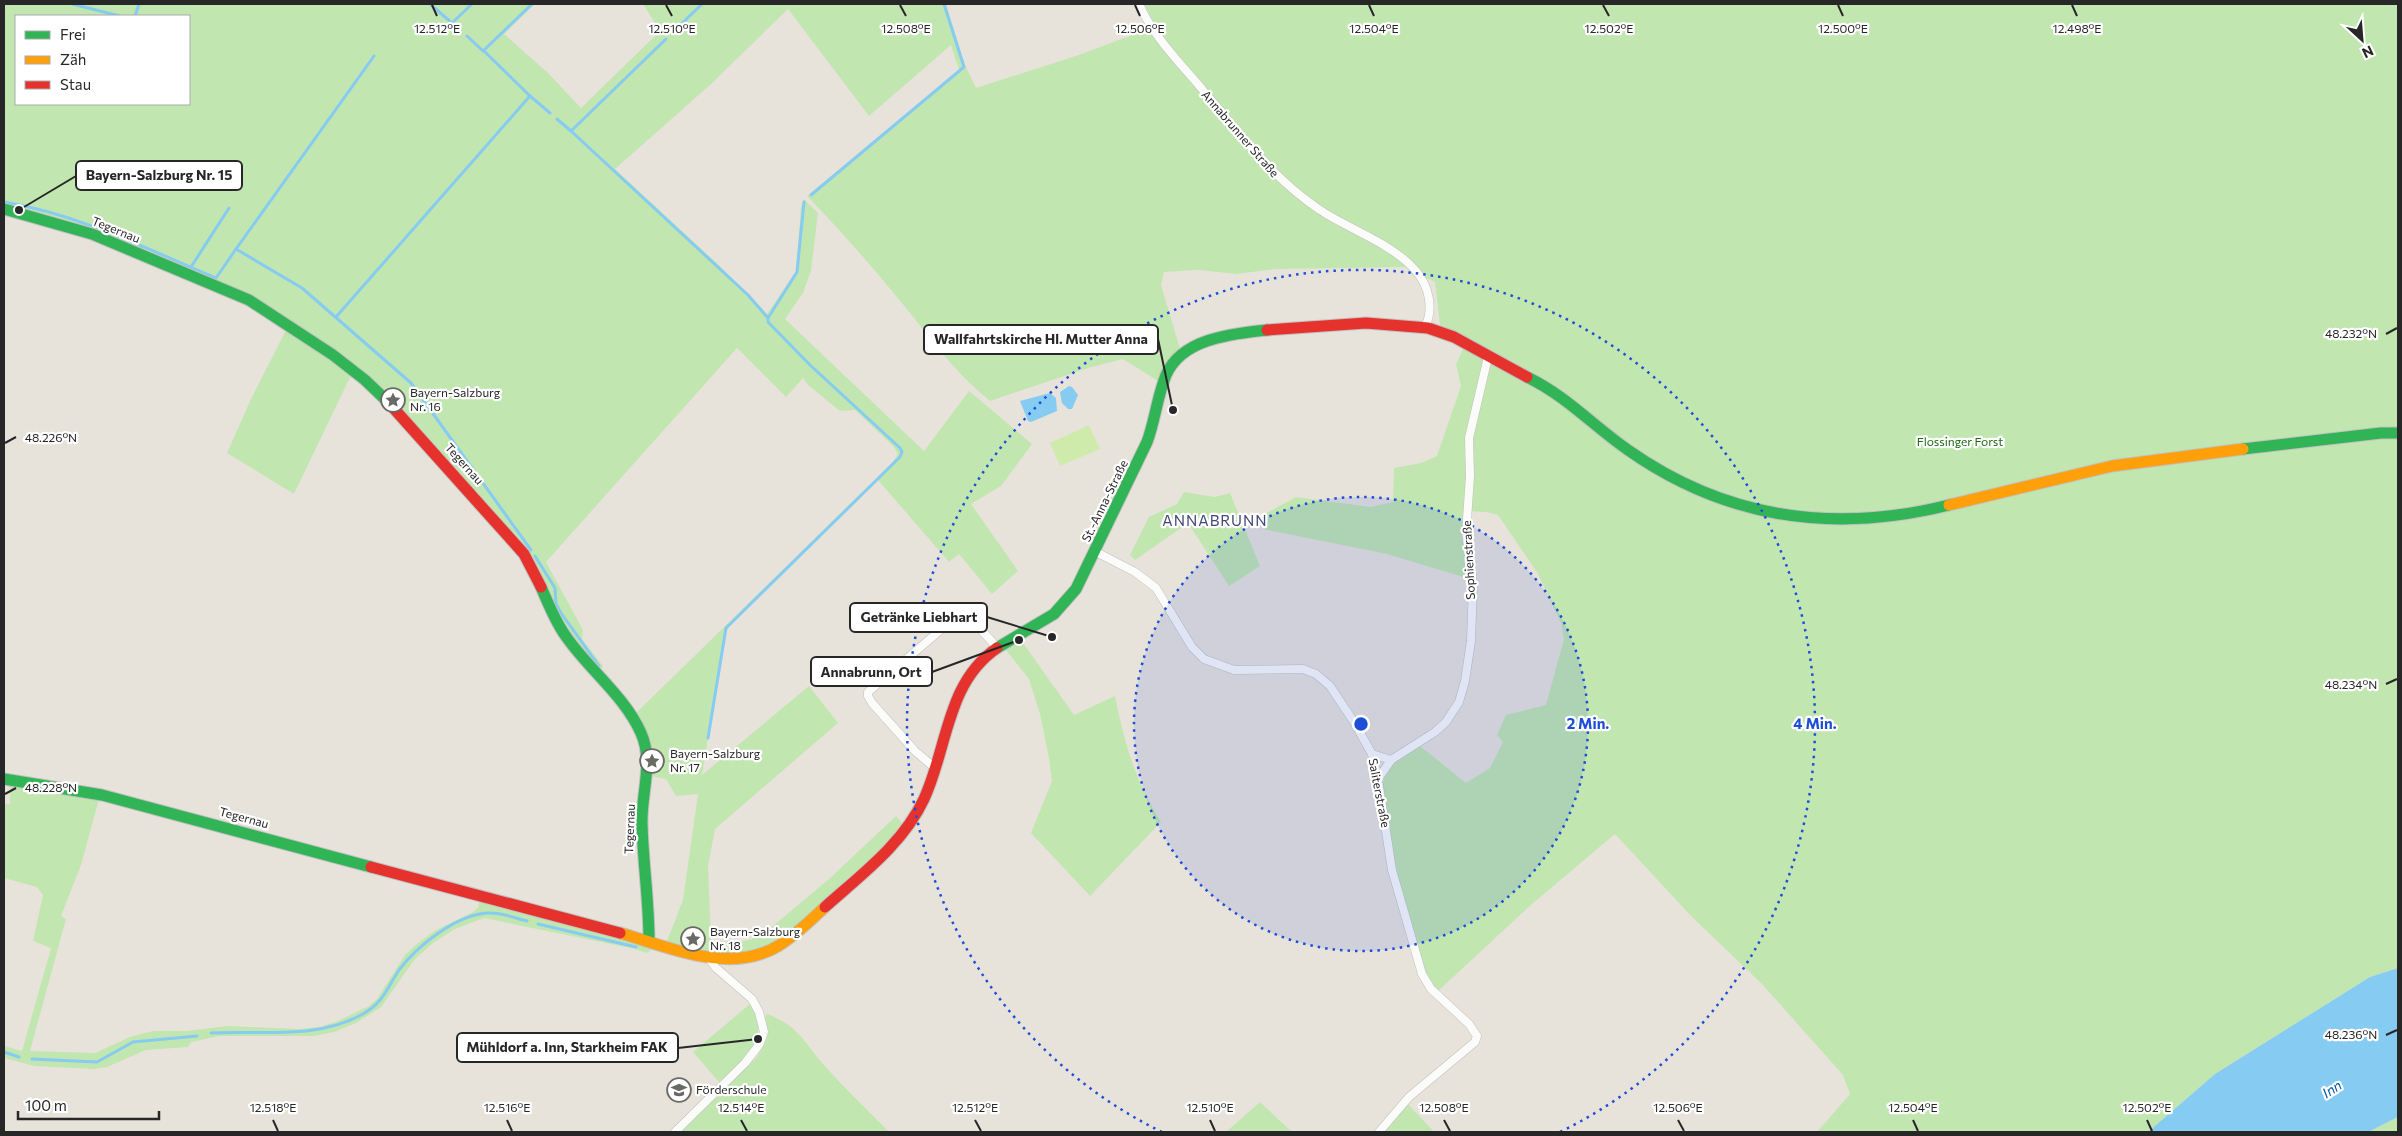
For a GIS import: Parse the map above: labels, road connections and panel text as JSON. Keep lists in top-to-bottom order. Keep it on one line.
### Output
{"streets":{"street":["Annabrunner Straße","Tegernau","St.-Anna-Straße","Sophienstraße","Saliterstraße"]},"crossings":[["Annabrunner Straße","St.-Anna-Straße"],["Tegernau","St.-Anna-Straße"],["St.-Anna-Straße","Sophienstraße"],["St.-Anna-Straße","Saliterstraße"],["Sophienstraße","Saliterstraße"]],"districts":["ANNABRUNN"],"water":["Inn"],"parks":["Flossinger Forst"],"places":{"other":["Bayern-Salzburg Nr. 15","Wallfahrtskirche Hl. Mutter Anna","Getränke Liebhart","Annabrunn, Ort","Mühldorf a. Inn, Starkheim FAK"],"place":["Bayern-Salzburg Nr. 16","Bayern-Salzburg Nr. 17","Bayern-Salzburg Nr. 18"],"school or university":["Förderschule"]},"legend":["Frei","Zäh","Stau"],"scale_bar":"100 m","north":"bottom right","coordinates":["12.512°E","12.510°E","12.508°E","12.506°E","12.504°E","12.502°E","12.500°E","12.498°E","48.232°N","48.226°N","48.234°N","48.228°N","48.236°N","12.518°E","12.516°E","12.514°E"],"rings":["2 Min.","4 Min."]}
